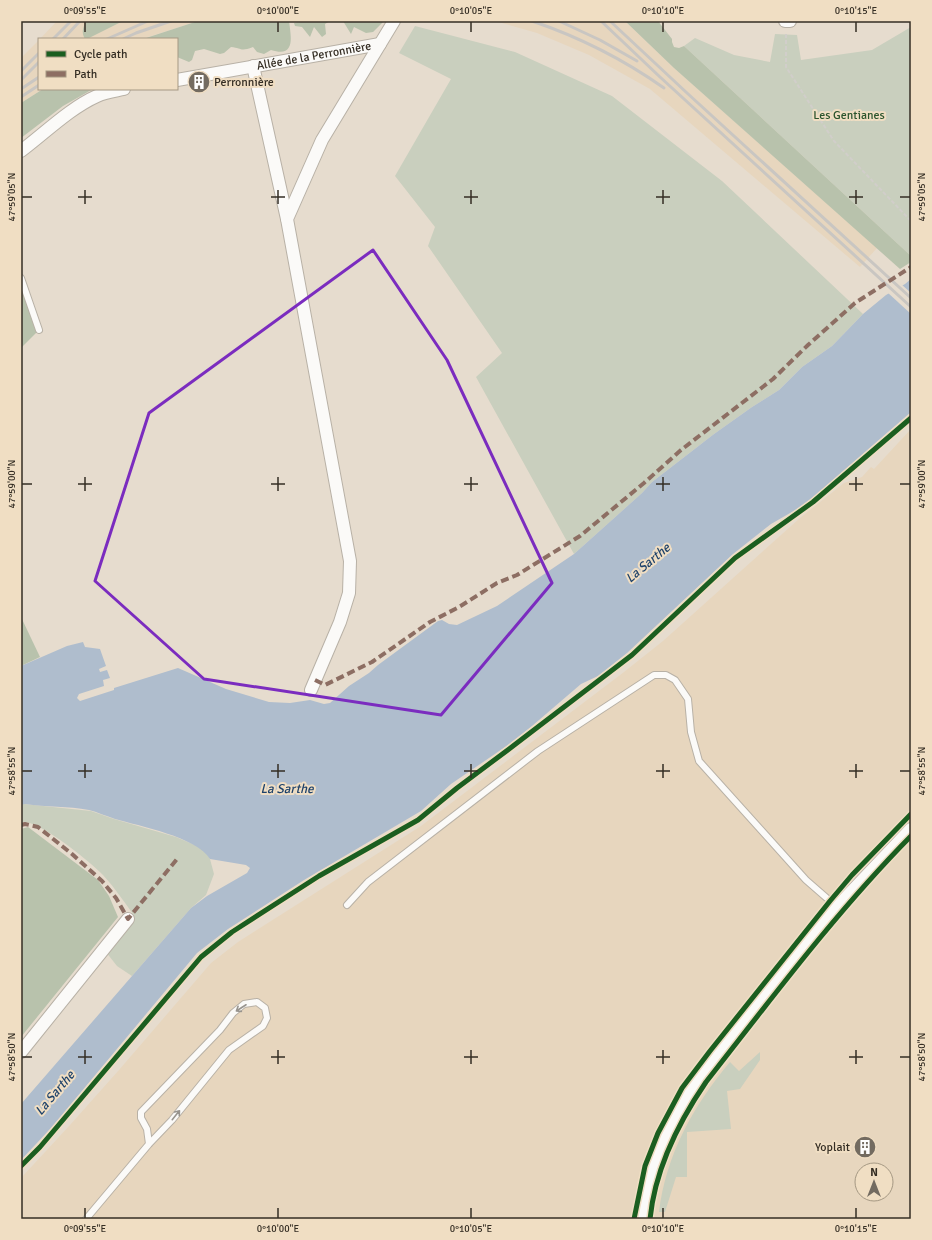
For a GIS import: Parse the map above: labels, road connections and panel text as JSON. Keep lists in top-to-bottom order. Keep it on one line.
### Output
{"streets":{"street":["Allée de la Perronnière"]},"water":["La Sarthe"],"parks":["Les Gentianes"],"places":{"building":["Perronnière","Yoplait"]},"legend":["Cycle path","Path"],"north":"top","coordinates":["0°09'55\"E","0°10'00\"E","0°10'05\"E","0°10'10\"E","0°10'15\"E","47°59'05\"N","47°59'00\"N","47°58'55\"N","47°58'50\"N"]}
